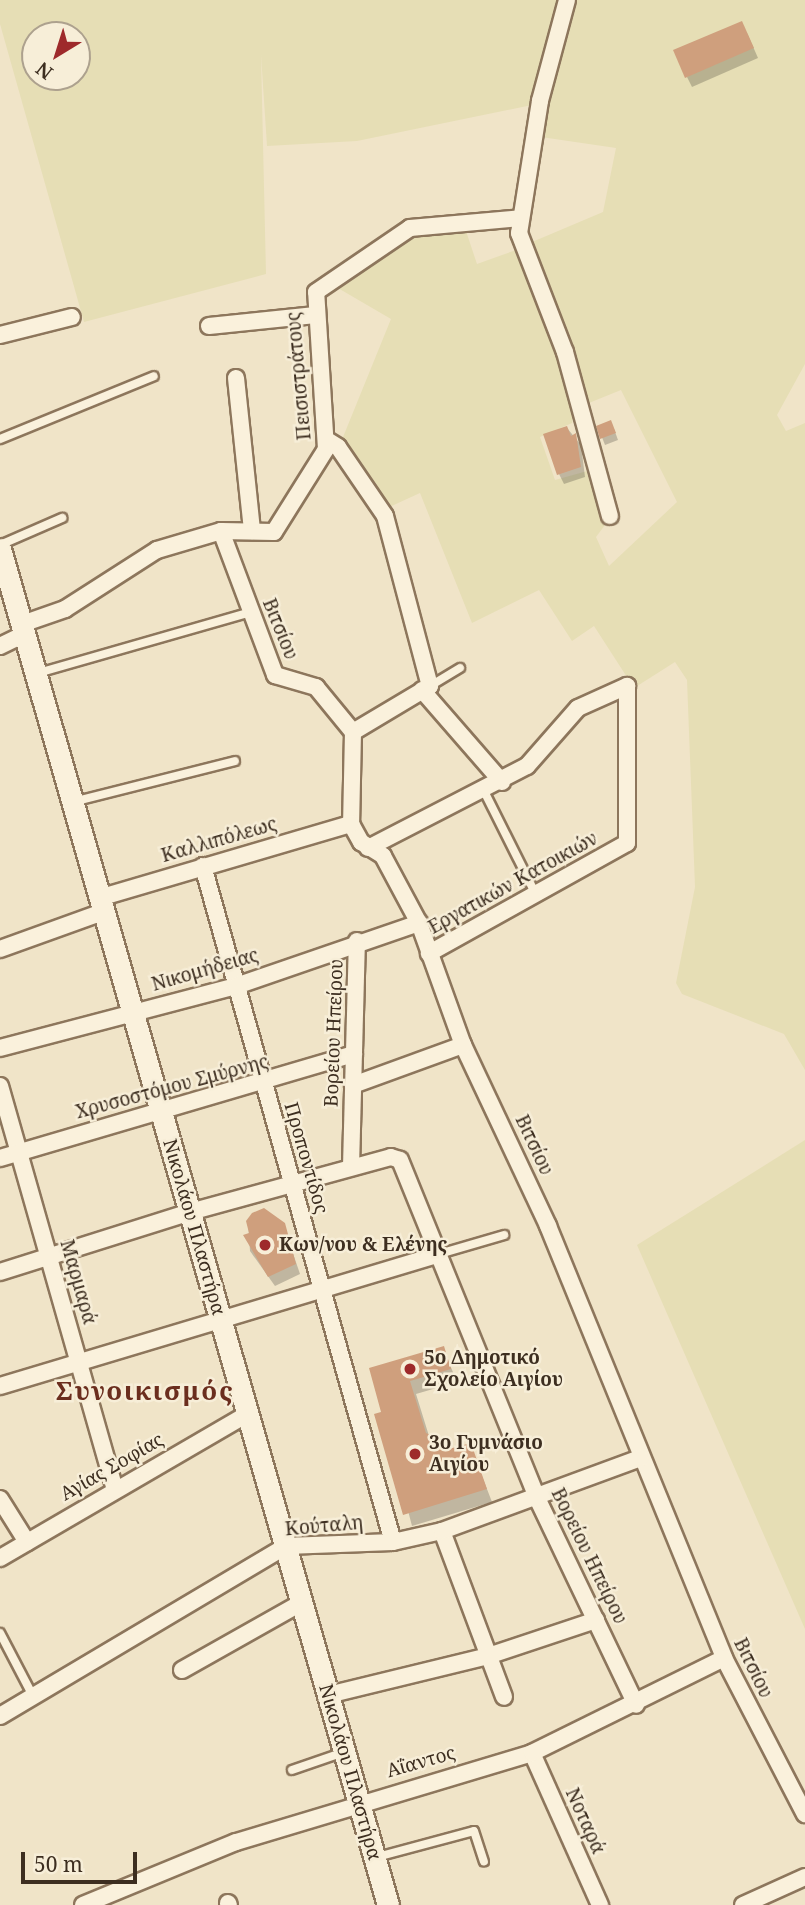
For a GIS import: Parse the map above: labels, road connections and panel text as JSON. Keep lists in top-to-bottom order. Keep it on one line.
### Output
{"streets":{"main road":["Νικολάου Πλαστήρα"],"street":["Πεισιστράτους","Βιτσίου","Καλλιπόλεως","Εργατικών Κατοικιών","Νικομήδειας","Βορείου Ηπείρου","Χρυσοστόμου Σμύρνης","Προποντίδος","Μαρμαρά","Αγίας Σοφίας","Κούταλη","Αΐαντος","Νοταρά"]},"crossings":[["Πεισιστράτους","Βιτσίου"],["Πεισιστράτους","Νικολάου Πλαστήρα"],["Βιτσίου","Καλλιπόλεως"],["Βιτσίου","Εργατικών Κατοικιών"],["Βιτσίου","Νικομήδειας"],["Βιτσίου","Κούταλη"],["Βιτσίου","Αΐαντος"],["Καλλιπόλεως","Προποντίδος"],["Καλλιπόλεως","Νικολάου Πλαστήρα"],["Νικομήδειας","Βορείου Ηπείρου"],["Νικομήδειας","Προποντίδος"],["Νικομήδειας","Νικολάου Πλαστήρα"],["Βορείου Ηπείρου","Χρυσοστόμου Σμύρνης"],["Βορείου Ηπείρου","Κούταλη"],["Βορείου Ηπείρου","Αΐαντος"],["Χρυσοστόμου Σμύρνης","Προποντίδος"],["Χρυσοστόμου Σμύρνης","Νικολάου Πλαστήρα"],["Χρυσοστόμου Σμύρνης","Μαρμαρά"],["Προποντίδος","Κούταλη"],["Νικολάου Πλαστήρα","Αγίας Σοφίας"],["Νικολάου Πλαστήρα","Κούταλη"],["Νικολάου Πλαστήρα","Αΐαντος"],["Μαρμαρά","Αγίας Σοφίας"],["Αΐαντος","Νοταρά"]],"districts":["Συνοικισμός"],"places":["Κων/νου & Ελένης","5ο Δημοτικό Σχολείο Αιγίου","3ο Γυμνάσιο Αιγίου"],"scale_bar":"50 m","north":"bottom left"}
